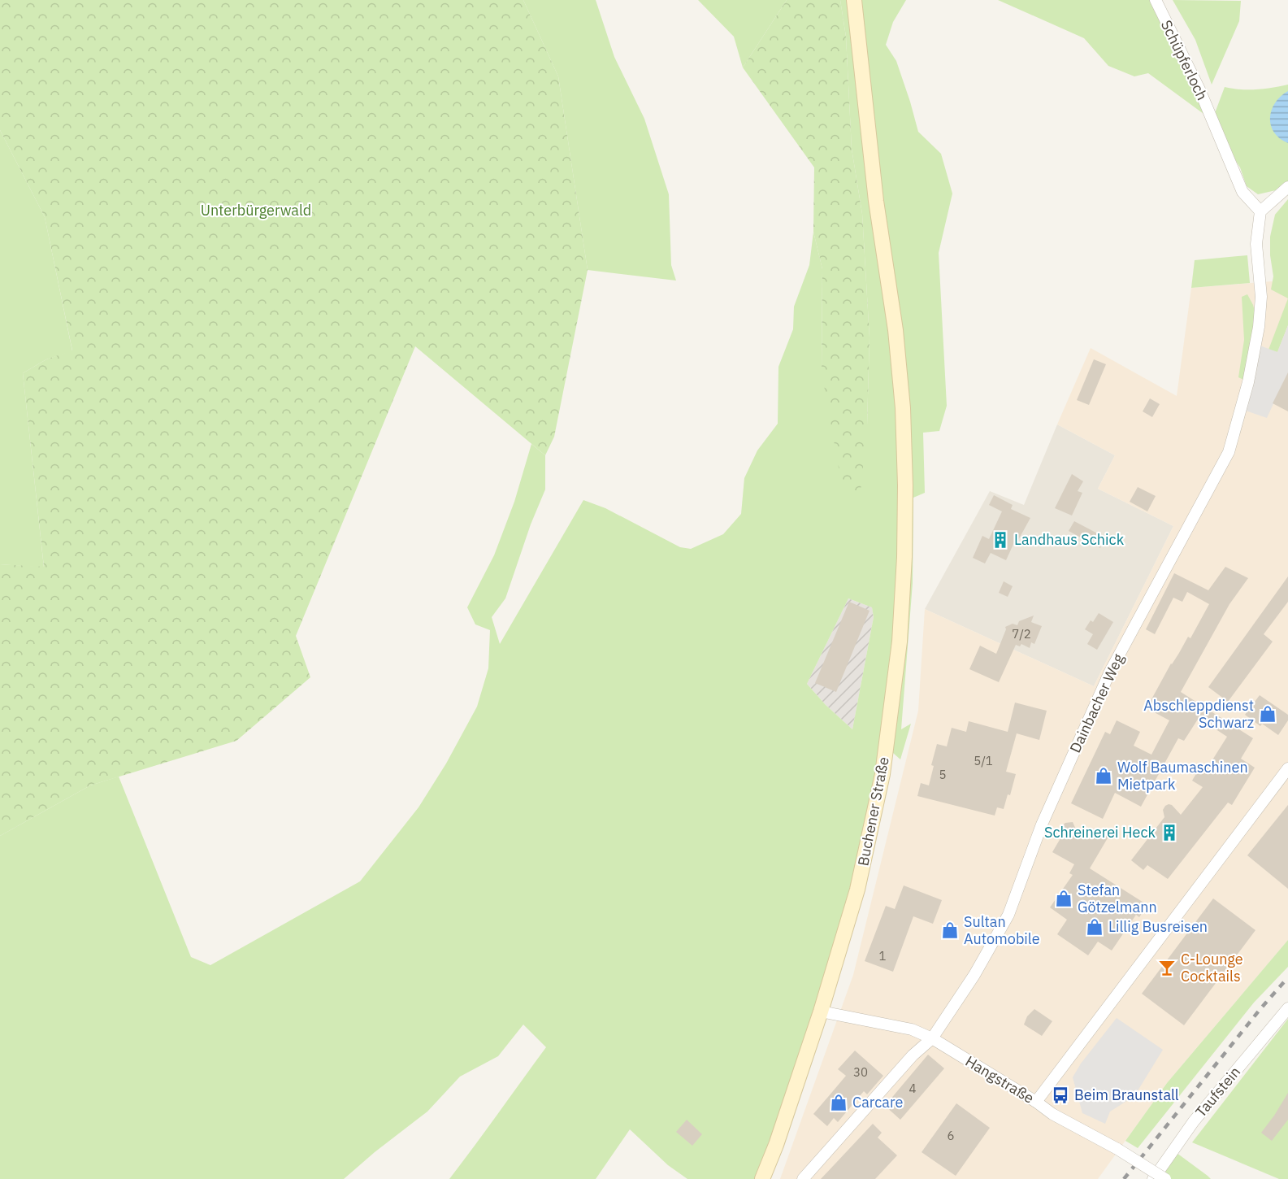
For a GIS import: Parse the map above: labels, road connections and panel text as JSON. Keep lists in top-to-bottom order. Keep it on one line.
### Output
{"streets":{"main road":["Buchener Straße"],"street":["Schüpferloch","Dainbacher Weg","Hangstraße","Taufstein"]},"crossings":[["Schüpferloch","Dainbacher Weg"],["Dainbacher Weg","Hangstraße"],["Buchener Straße","Hangstraße"]],"parks":["Unterbürgerwald"],"places":{"building":["Landhaus Schick","Schreinerei Heck"],"shop":["Abschleppdienst Schwarz","Wolf Baumaschinen Mietpark","Stefan Götzelmann","Lillig Busreisen","Sultan Automobile","Carcare"],"bar":["C-Lounge Cocktails"],"bus stop":["Beim Braunstall"]},"house_numbers":["7/2","5/1","5","1","30","4","6"]}
